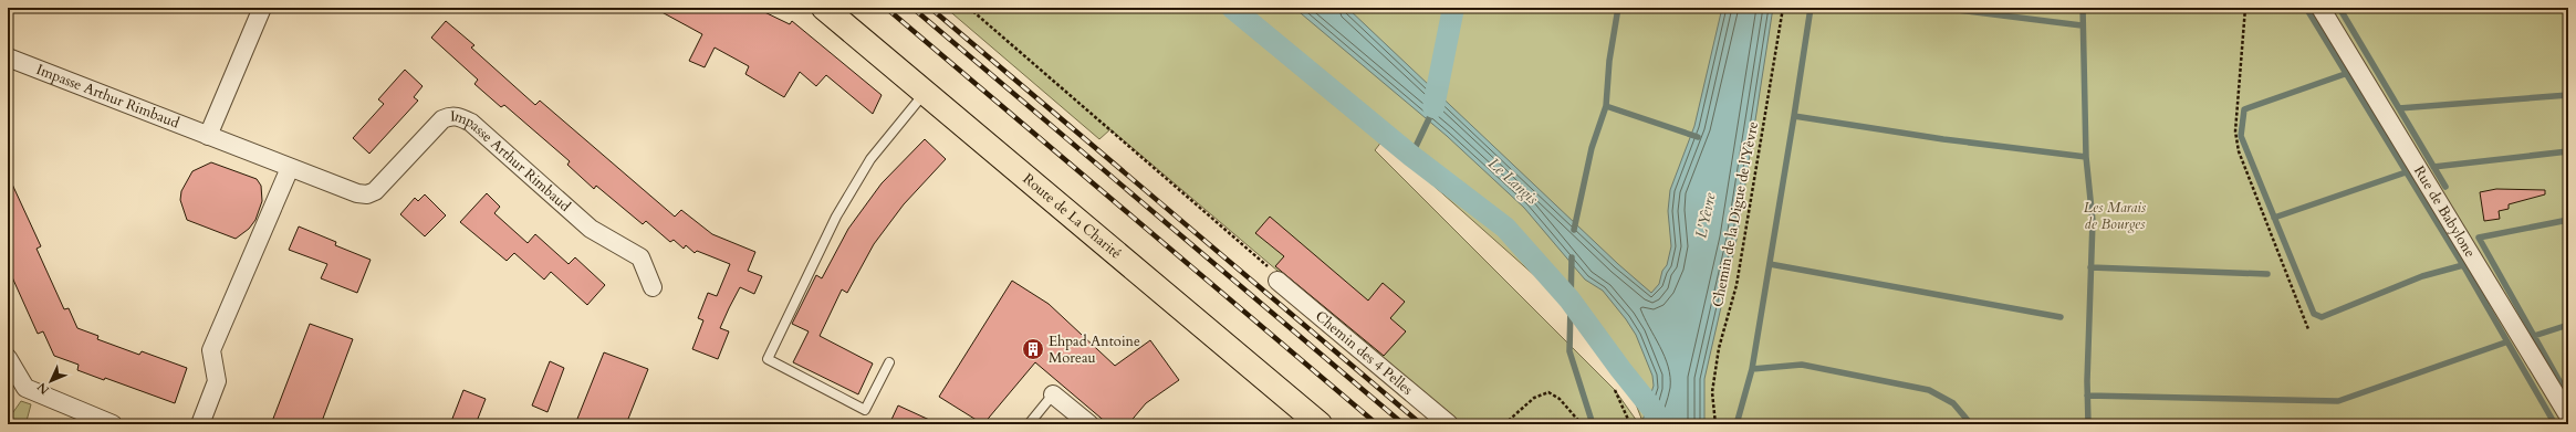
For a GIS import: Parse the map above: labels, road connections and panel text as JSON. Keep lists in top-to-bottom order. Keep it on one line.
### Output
{"streets":{"main road":["Route de La Charité"],"street":["Impasse Arthur Rimbaud","Rue de Babylone","Chemin des 4 Pelles"],"path":["Chemin de la Digue de l'Yèvre"]},"water":["Le Langis","L'Yèvre"],"parks":["Les Marais de Bourges"],"places":{"building":["Ehpad Antoine Moreau"]},"north":"bottom left"}
